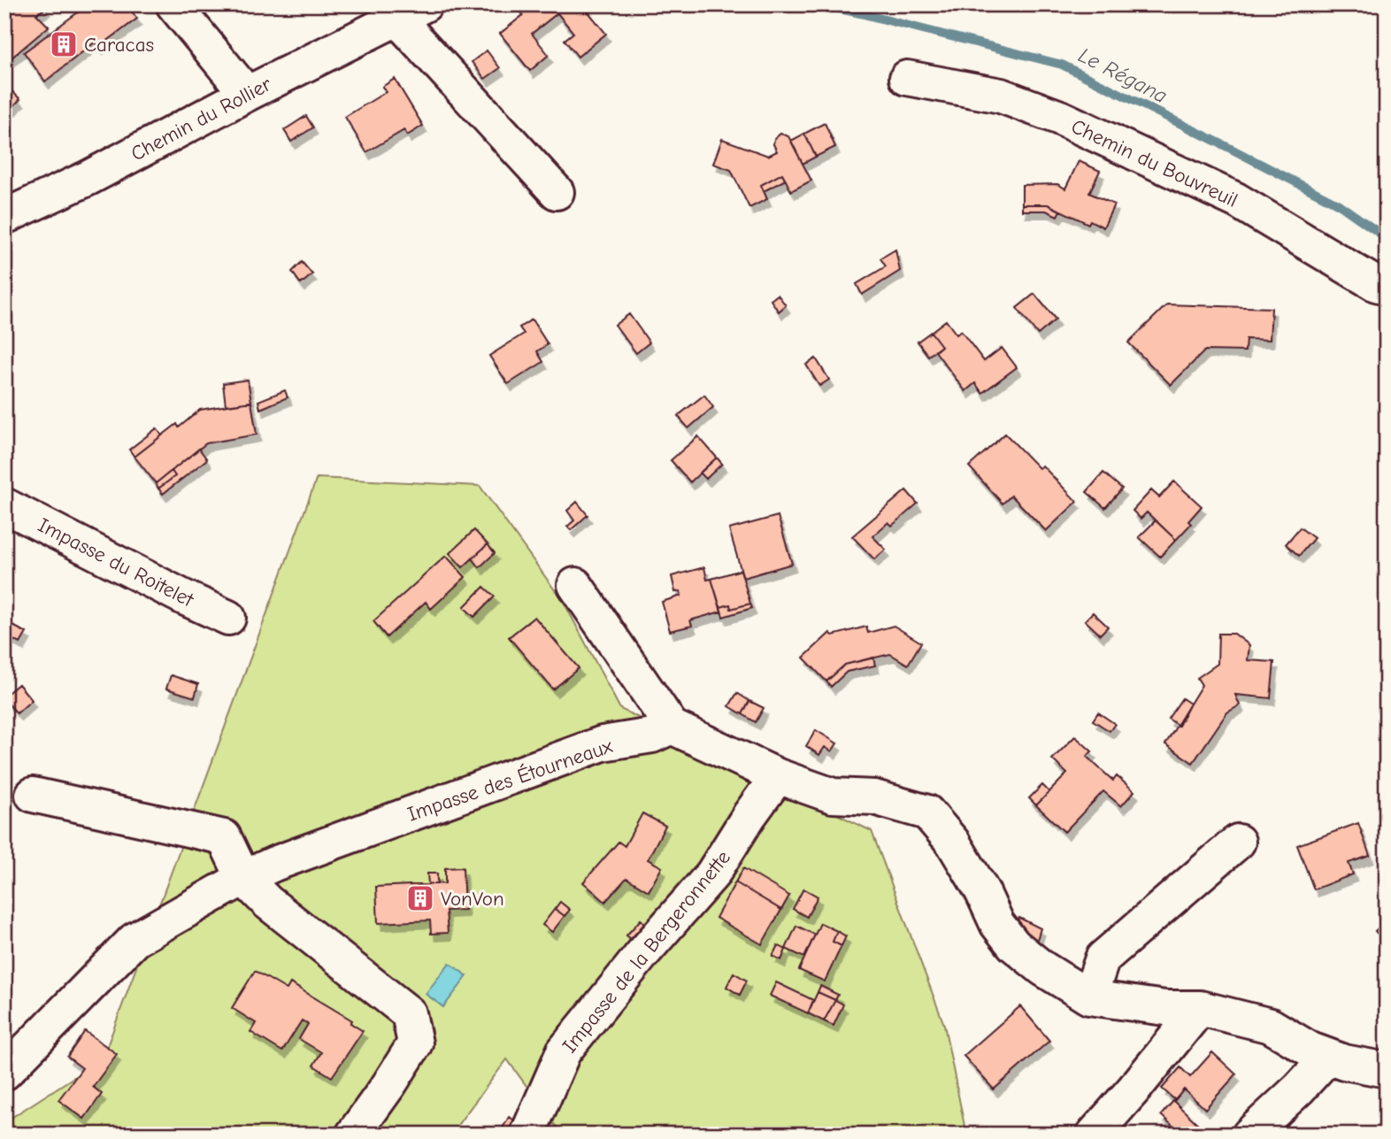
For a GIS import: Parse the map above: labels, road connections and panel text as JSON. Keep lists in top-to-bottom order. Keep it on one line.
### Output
{"streets":{"street":["Chemin du Rollier","Chemin du Bouvreuil","Impasse du Roitelet","Impasse des Étourneaux","Impasse de la Bergeronnette"]},"water":["Le Régana"],"places":{"building":["Caracas","VonVon"]}}
